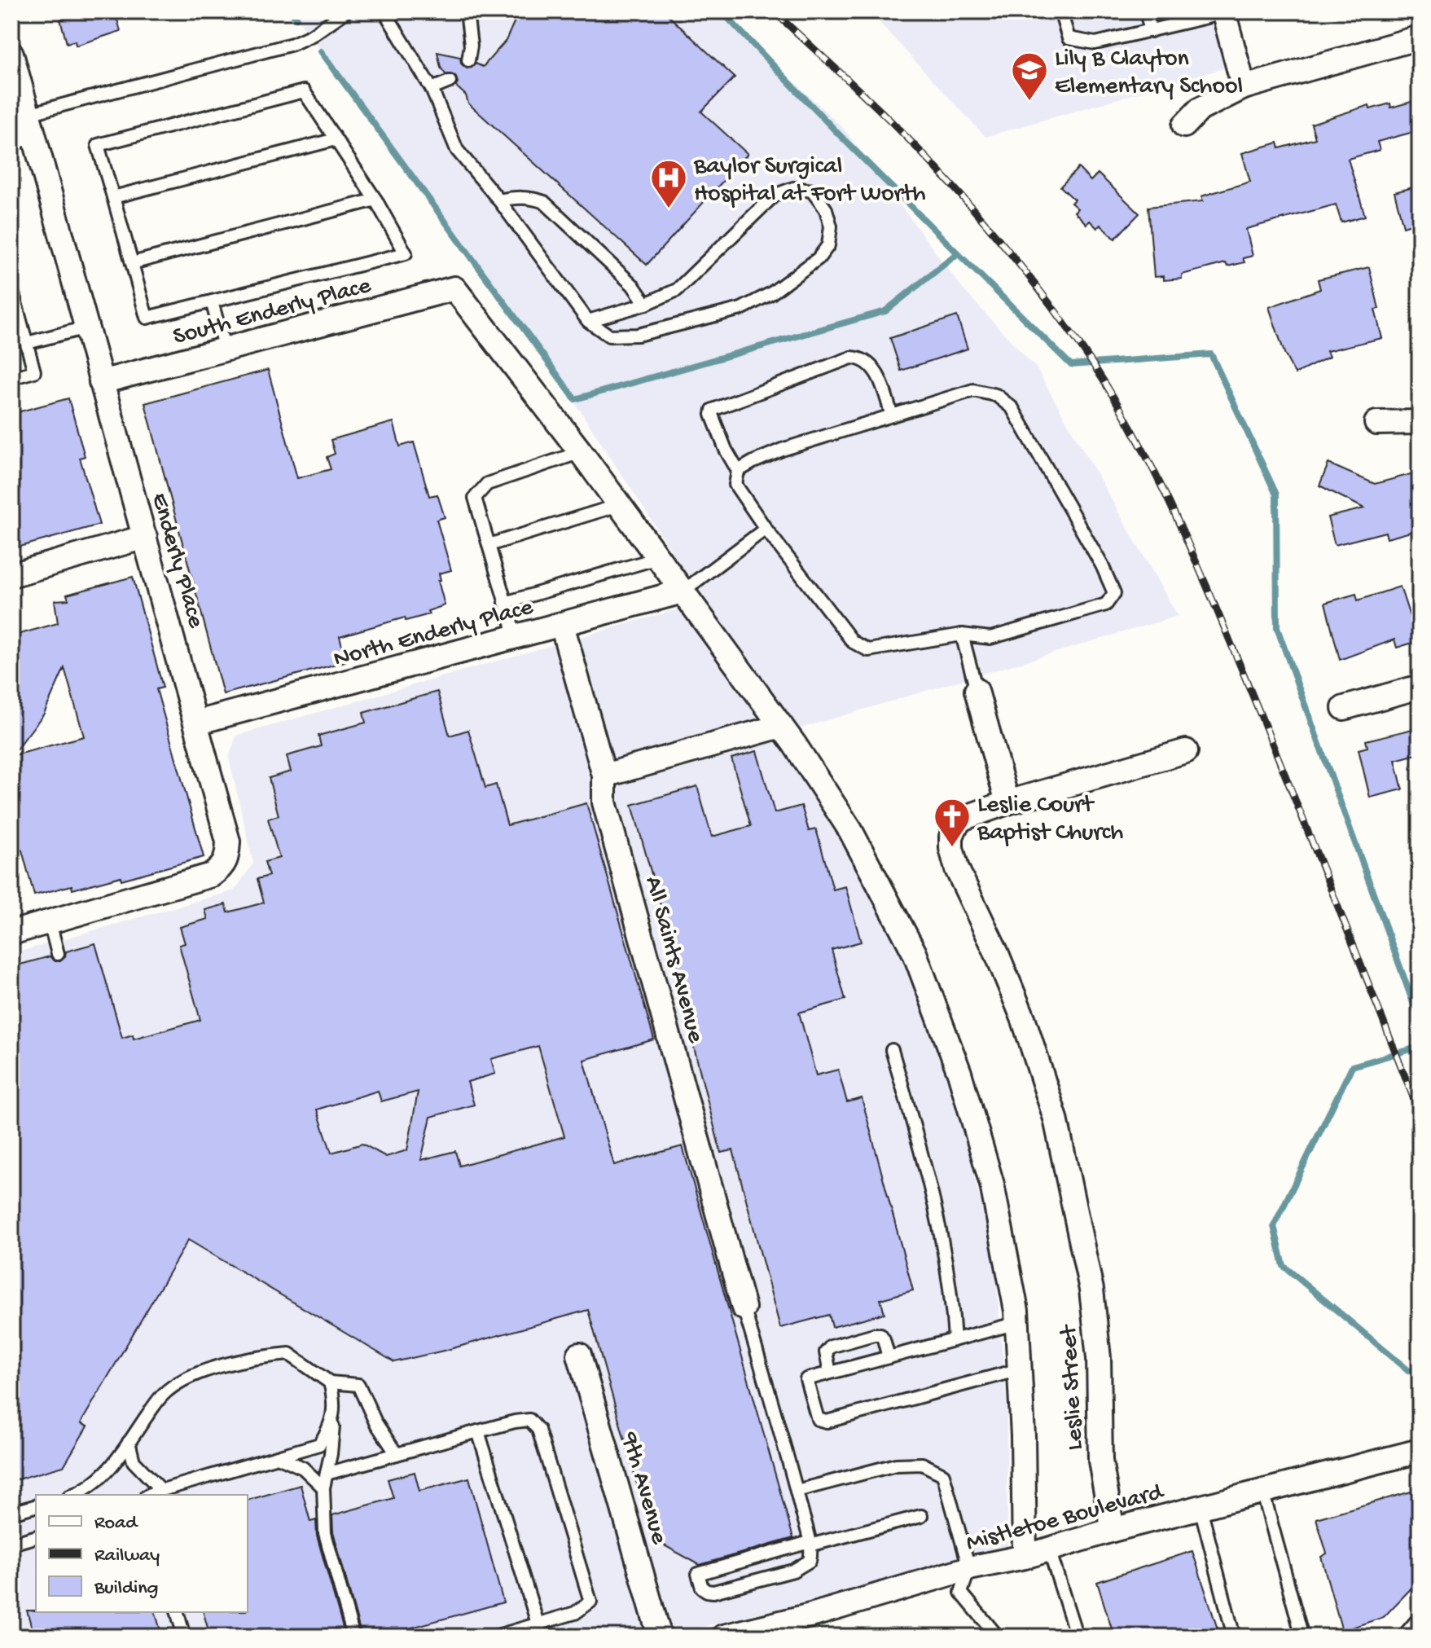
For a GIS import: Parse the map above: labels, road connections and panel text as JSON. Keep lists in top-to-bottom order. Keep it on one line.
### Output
{"streets":{"street":["South Enderly Place","Enderly Place","North Enderly Place","All Saints Avenue","Leslie Street","9th Avenue","Mistletoe Boulevard"]},"crossings":[["South Enderly Place","Enderly Place"],["Enderly Place","North Enderly Place"],["North Enderly Place","All Saints Avenue"],["Leslie Street","Mistletoe Boulevard"]],"places":{"school or university":["Lily B Clayton Elementary School"],"hospital":["Baylor Surgical Hospital at Fort Worth"],"church":["Leslie Court Baptist Church"]},"legend":["Road","Railway","Building"]}
